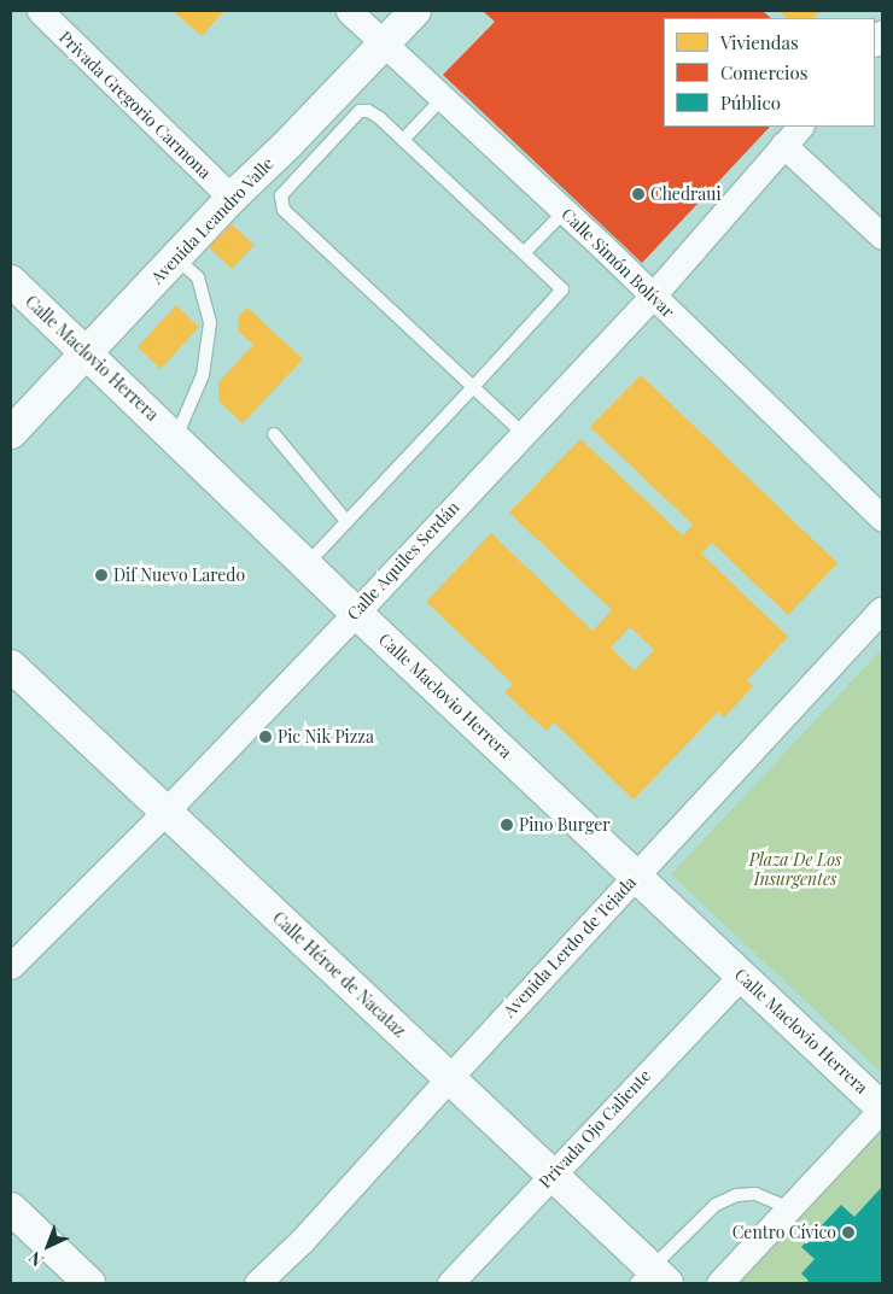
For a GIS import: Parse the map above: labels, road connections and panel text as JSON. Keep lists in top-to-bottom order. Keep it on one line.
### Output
{"streets":{"street":["Privada Gregorio Carmona","Avenida Leandro Valle","Calle Simón Bolívar","Calle Maclovio Herrera","Calle Aquiles Serdán","Avenida Lerdo de Tejada","Calle Héroe de Nacataz","Privada Ojo Caliente"]},"crossings":[["Privada Gregorio Carmona","Avenida Leandro Valle"],["Avenida Leandro Valle","Calle Simón Bolívar"],["Avenida Leandro Valle","Calle Maclovio Herrera"],["Calle Simón Bolívar","Calle Aquiles Serdán"],["Calle Maclovio Herrera","Calle Aquiles Serdán"],["Calle Maclovio Herrera","Avenida Lerdo de Tejada"],["Calle Maclovio Herrera","Privada Ojo Caliente"],["Calle Aquiles Serdán","Calle Héroe de Nacataz"],["Avenida Lerdo de Tejada","Calle Héroe de Nacataz"],["Calle Héroe de Nacataz","Privada Ojo Caliente"]],"parks":["Plaza De Los Insurgentes"],"places":["Chedraui","Dif Nuevo Laredo","Pic Nik Pizza","Pino Burger","Centro Cívico"],"legend":["Viviendas","Comercios","Público"],"north":"bottom left"}
